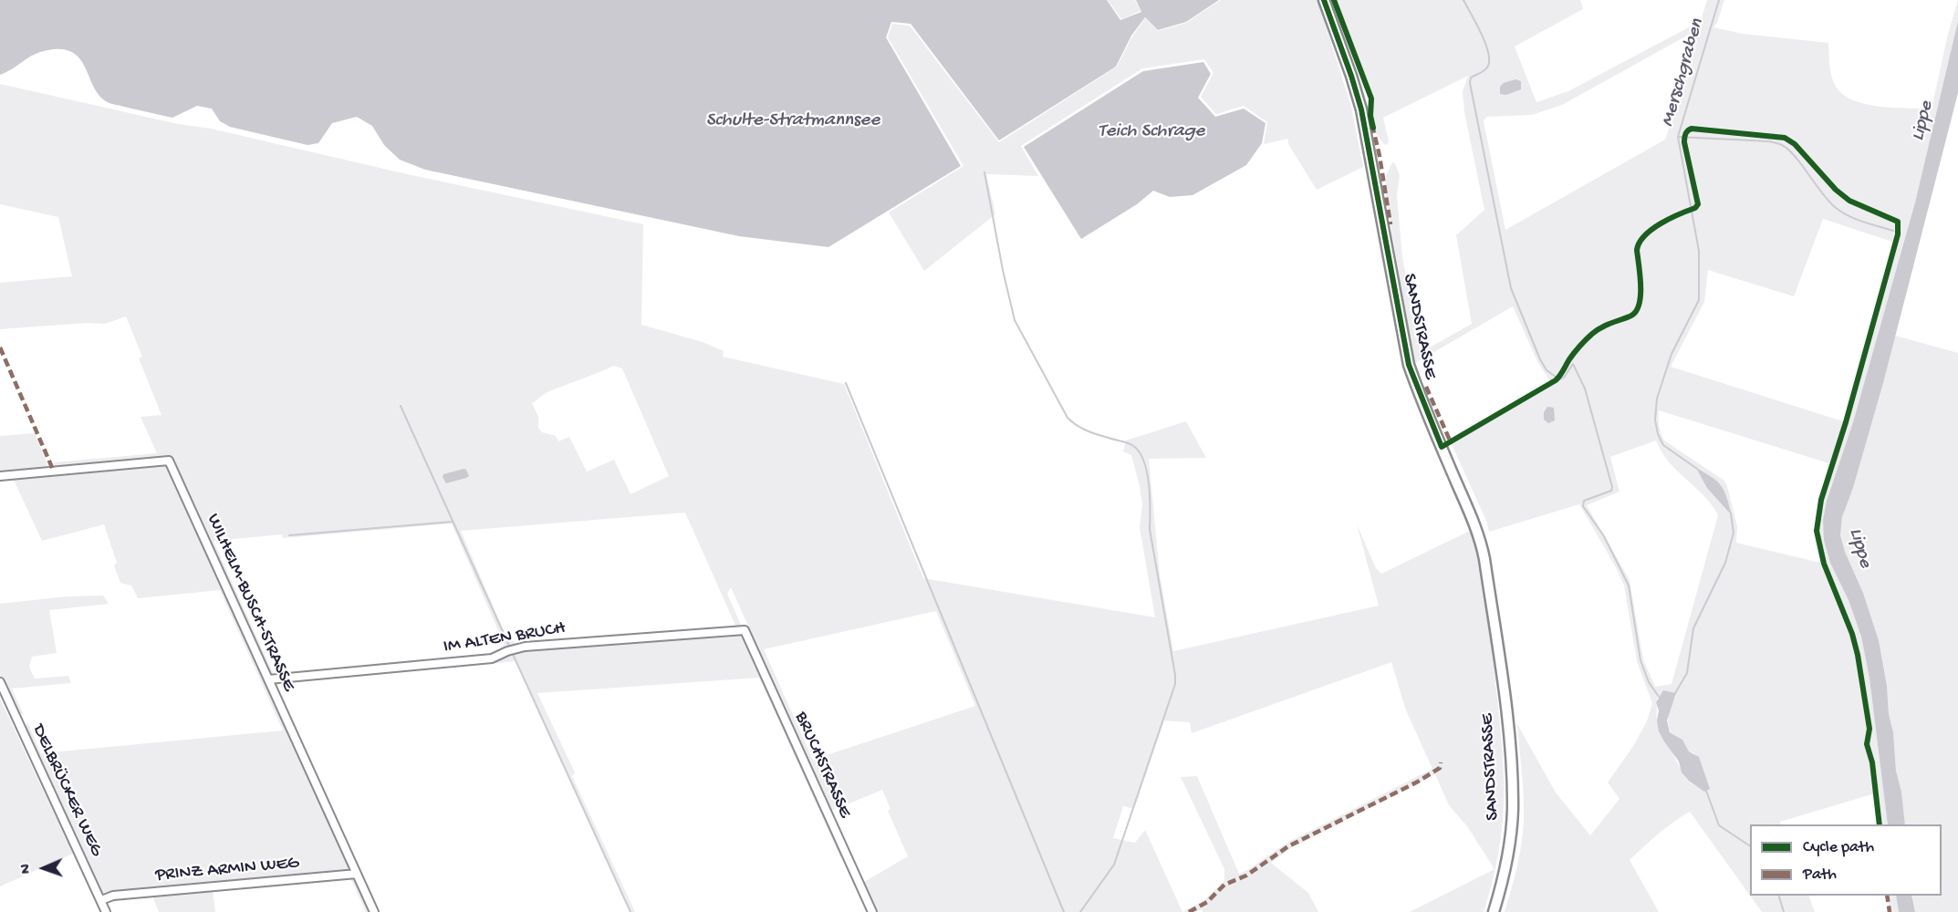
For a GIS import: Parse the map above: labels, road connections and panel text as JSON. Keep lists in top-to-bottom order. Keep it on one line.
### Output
{"streets":{"main road":["SANDSTRASSE"],"street":["WILHELM-BUSCH-STRASSE","IM ALTEN BRUCH","BRUCHSTRASSE","DELBRÜCKER WEG","PRINZ ARMIN WEG"]},"crossings":[["WILHELM-BUSCH-STRASSE","IM ALTEN BRUCH"],["WILHELM-BUSCH-STRASSE","PRINZ ARMIN WEG"],["IM ALTEN BRUCH","BRUCHSTRASSE"],["DELBRÜCKER WEG","PRINZ ARMIN WEG"]],"water":["Merschgraben","Schulte-Stratmannsee","Lippe","Teich Schrage"],"legend":["Cycle path","Path"],"north":"left"}
